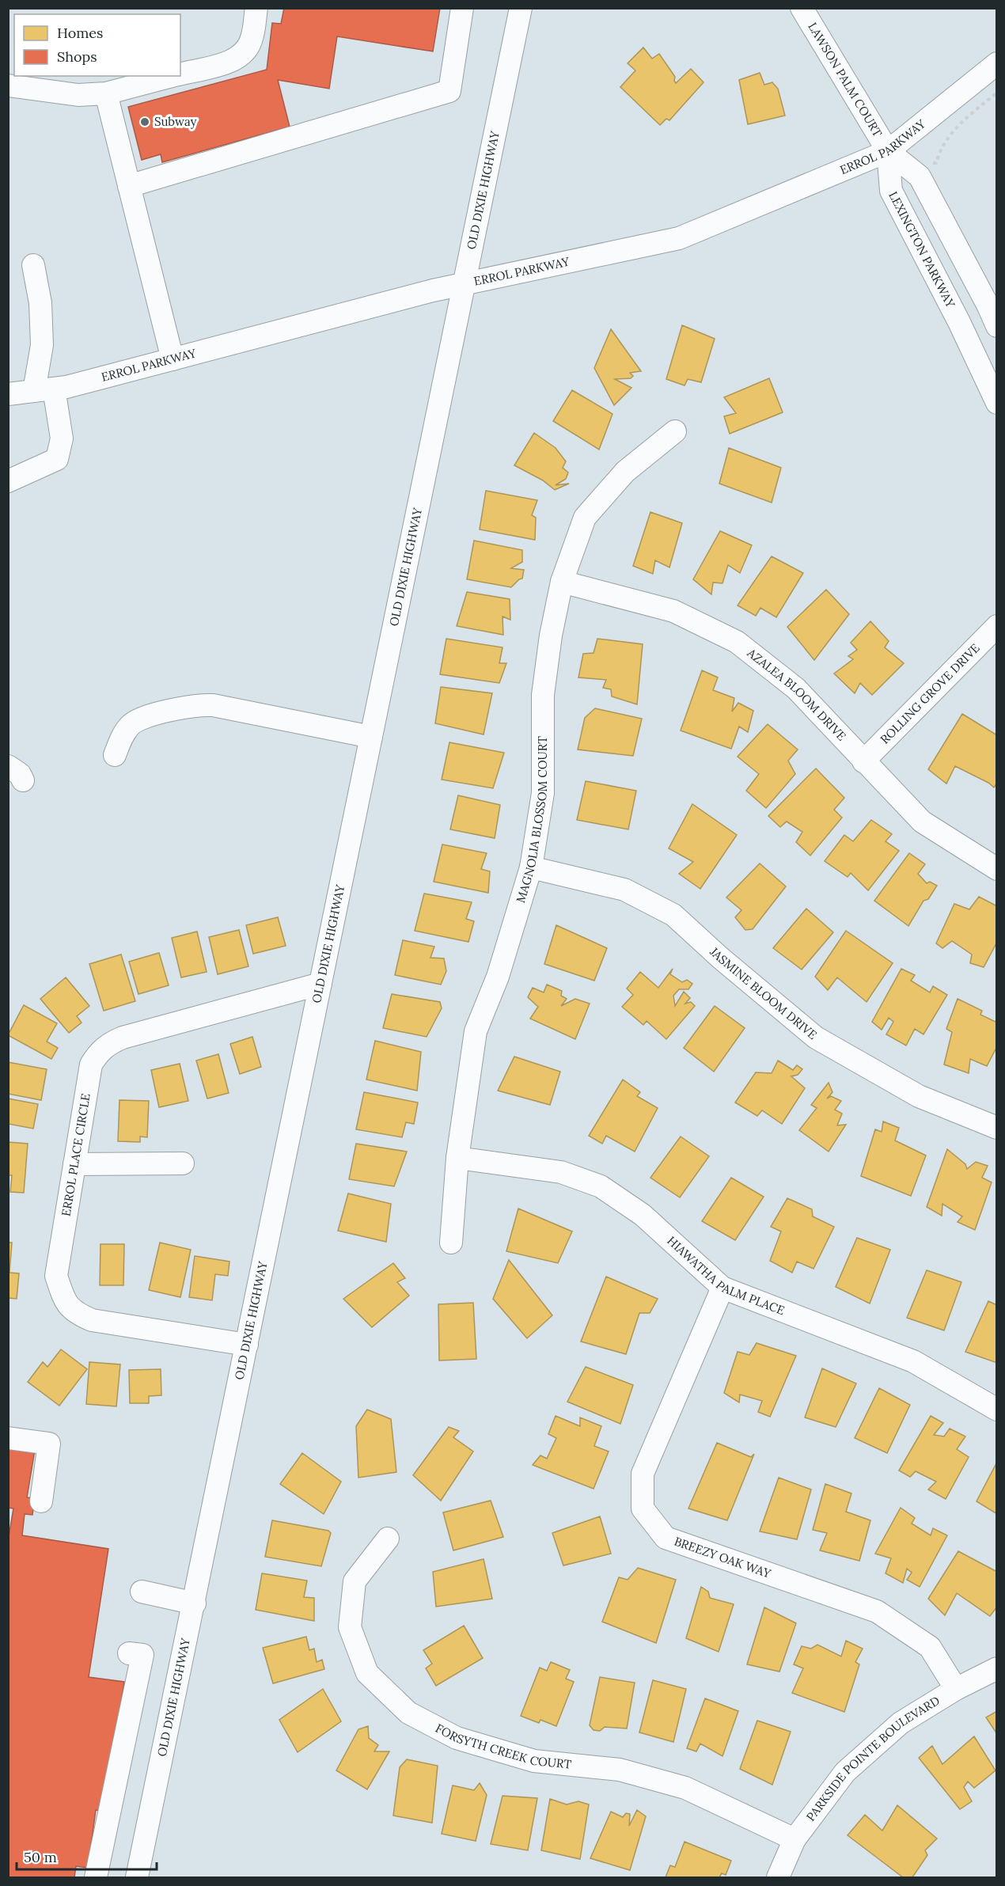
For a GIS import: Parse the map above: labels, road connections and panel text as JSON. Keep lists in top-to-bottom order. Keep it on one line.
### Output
{"streets":{"street":["LAWSON PALM COURT","ERROL PARKWAY","OLD DIXIE HIGHWAY","LEXINGTON PARKWAY","ROLLING GROVE DRIVE","AZALEA BLOOM DRIVE","MAGNOLIA BLOSSOM COURT","JASMINE BLOOM DRIVE","ERROL PLACE CIRCLE","HIAWATHA PALM PLACE","BREEZY OAK WAY","FORSYTH CREEK COURT","PARKSIDE POINTE BOULEVARD"]},"crossings":[["LAWSON PALM COURT","ERROL PARKWAY"],["LAWSON PALM COURT","LEXINGTON PARKWAY"],["ERROL PARKWAY","OLD DIXIE HIGHWAY"],["ERROL PARKWAY","LEXINGTON PARKWAY"],["OLD DIXIE HIGHWAY","ERROL PLACE CIRCLE"],["ROLLING GROVE DRIVE","AZALEA BLOOM DRIVE"],["AZALEA BLOOM DRIVE","MAGNOLIA BLOSSOM COURT"],["MAGNOLIA BLOSSOM COURT","JASMINE BLOOM DRIVE"],["MAGNOLIA BLOSSOM COURT","HIAWATHA PALM PLACE"],["HIAWATHA PALM PLACE","BREEZY OAK WAY"],["BREEZY OAK WAY","PARKSIDE POINTE BOULEVARD"],["FORSYTH CREEK COURT","PARKSIDE POINTE BOULEVARD"]],"places":["Subway"],"legend":["Homes","Shops"],"scale_bar":"50 m"}
